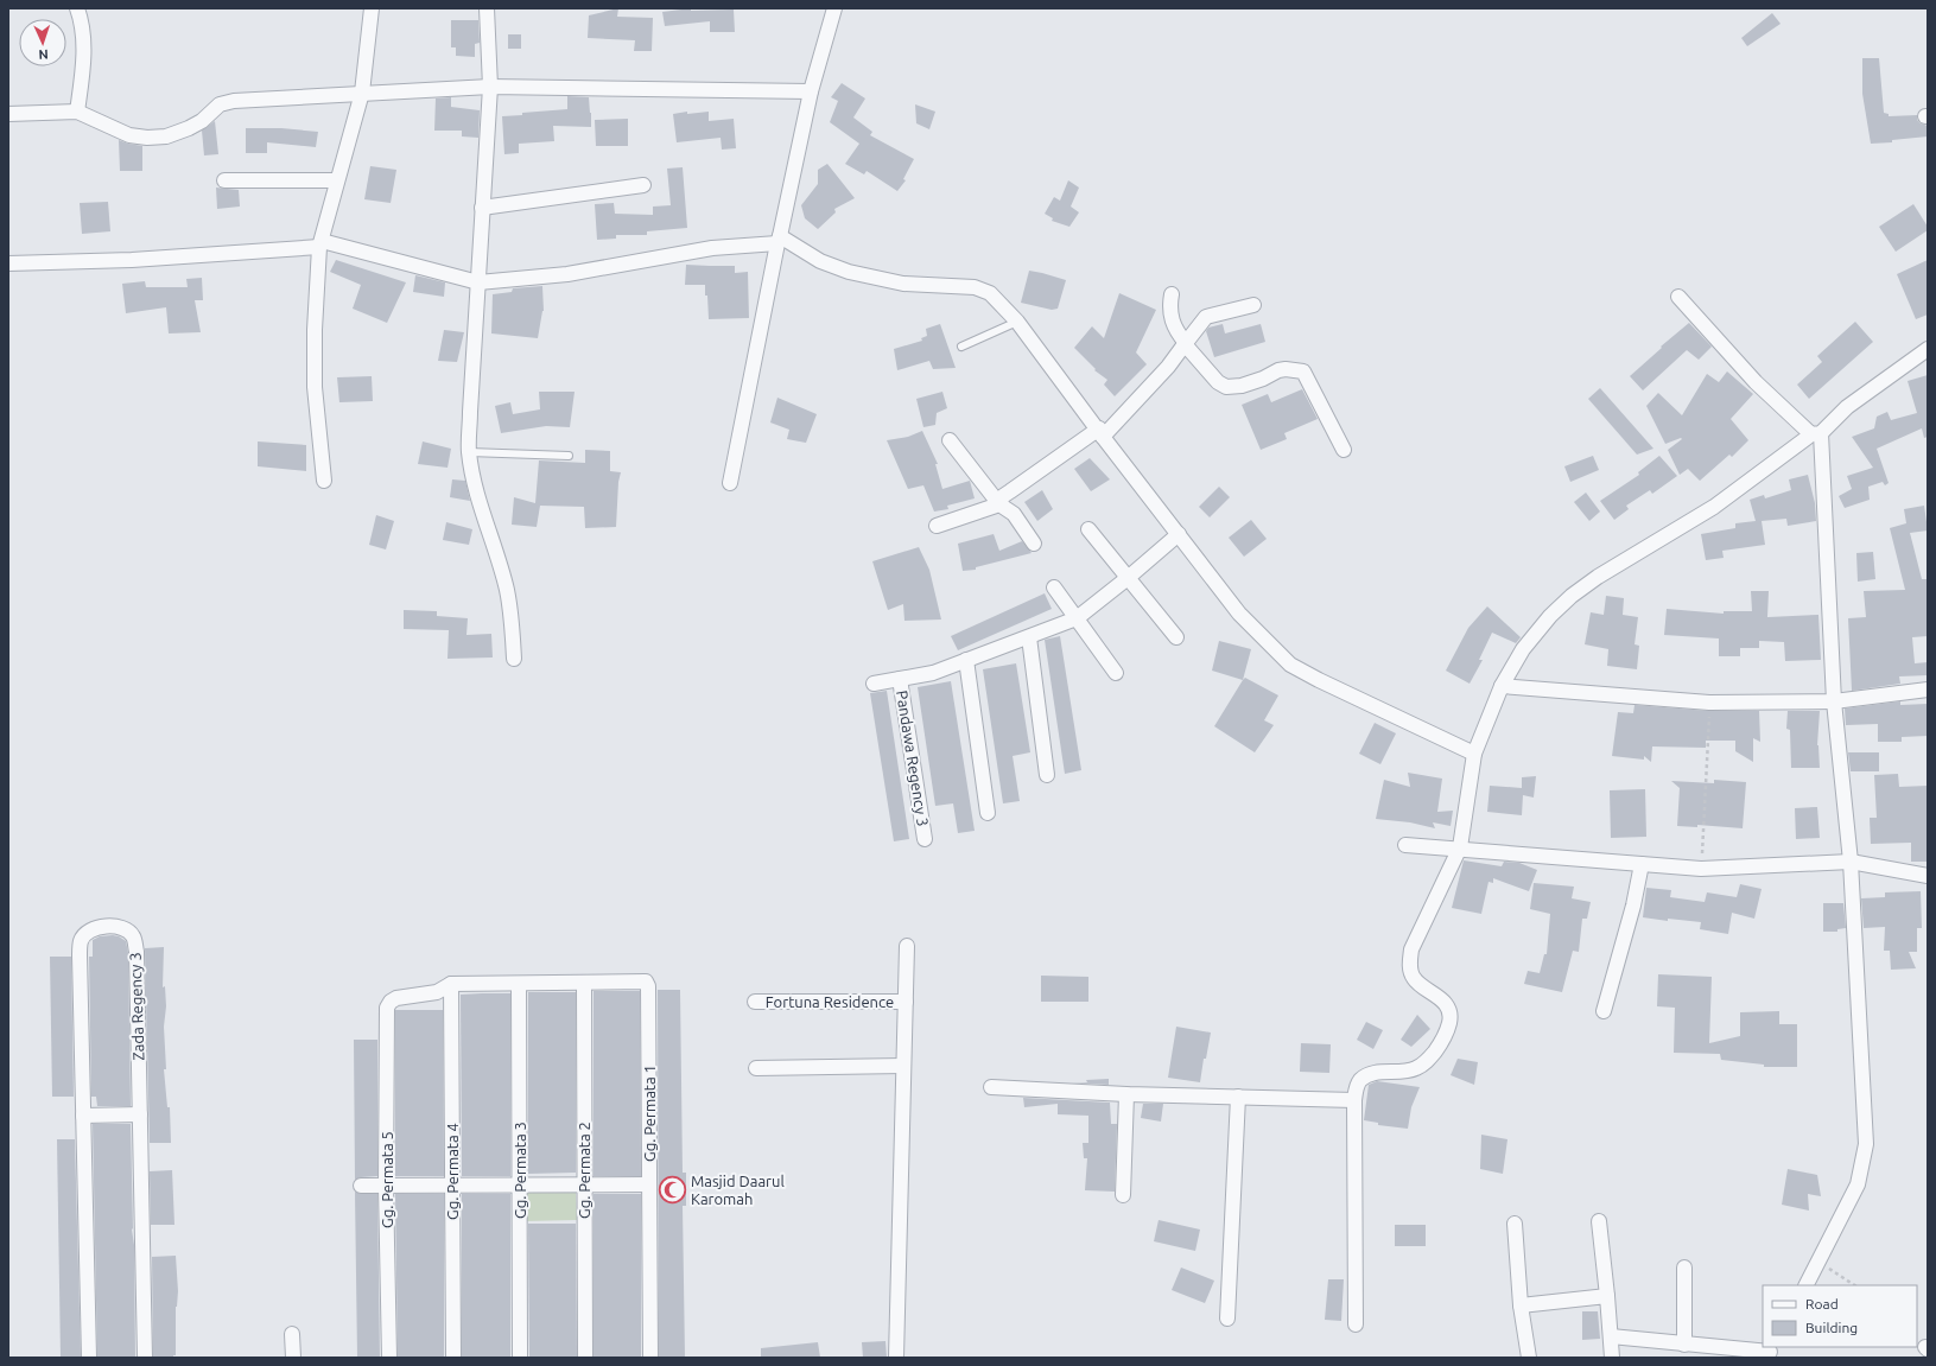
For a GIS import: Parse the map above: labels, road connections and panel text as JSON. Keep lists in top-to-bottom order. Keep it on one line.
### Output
{"streets":{"street":["Pandawa Regency 3","Fortuna Residence","Zada Regency 3","Gg. Permata 1","Gg. Permata 3","Gg. Permata 2","Gg. Permata 4","Gg. Permata 5"]},"crossings":[["Gg. Permata 1","Gg. Permata 2"],["Gg. Permata 4","Gg. Permata 5"]],"places":{"mosque":["Masjid Daarul Karomah"]},"legend":["Road","Building"],"north":"bottom"}
